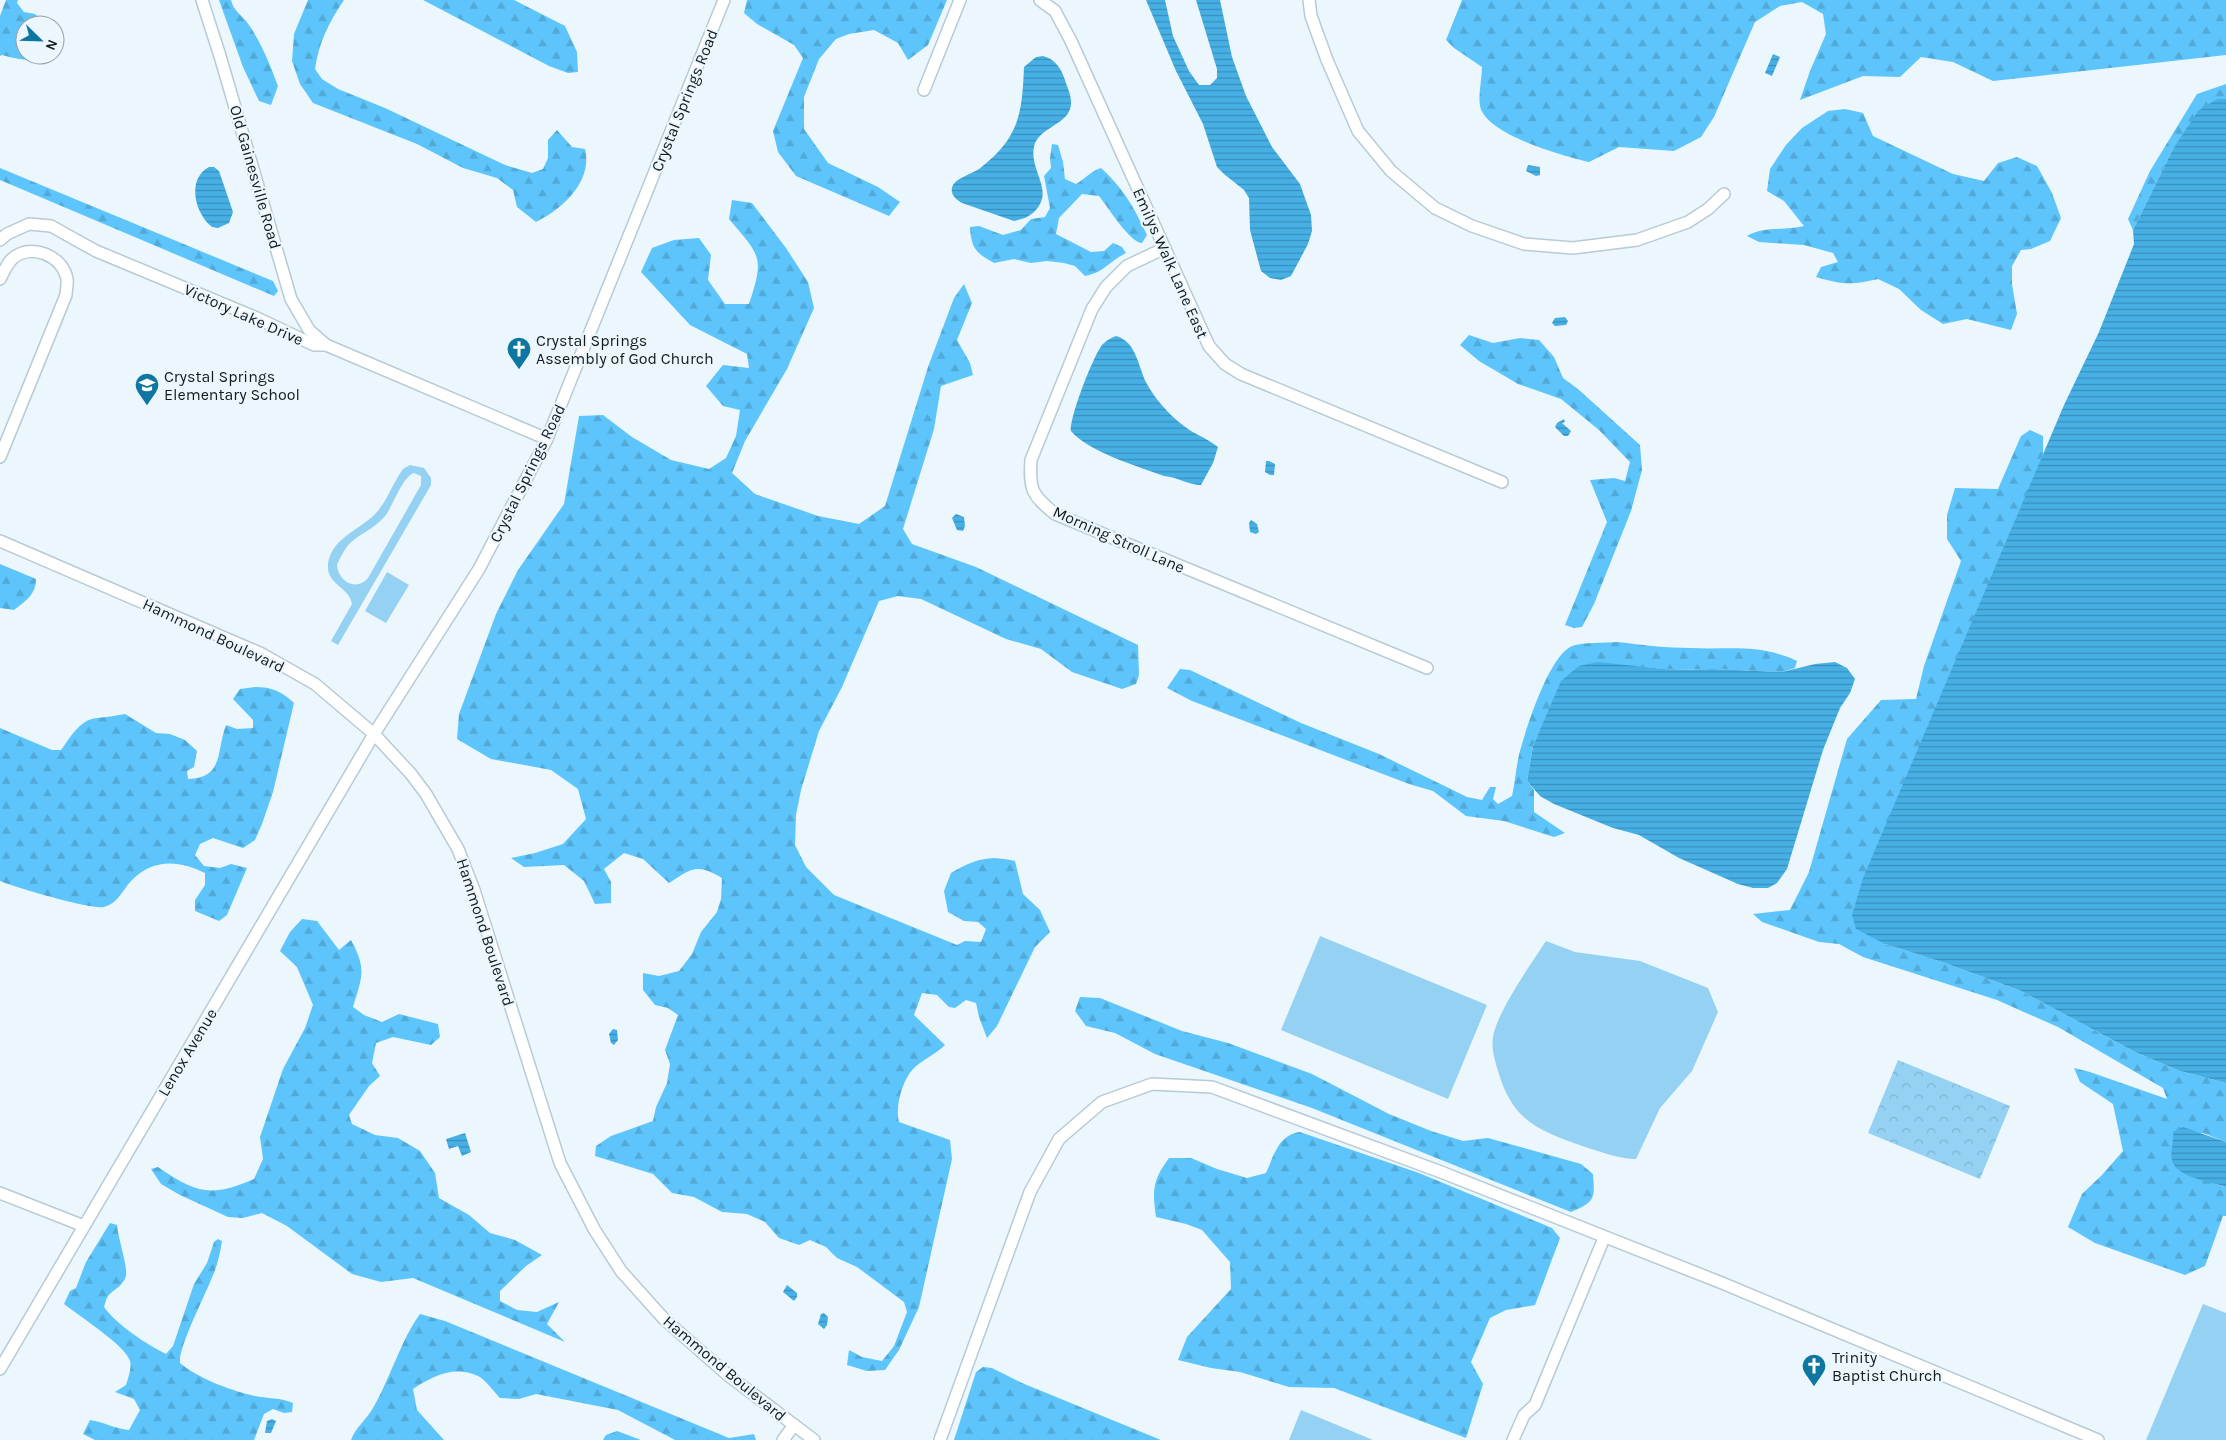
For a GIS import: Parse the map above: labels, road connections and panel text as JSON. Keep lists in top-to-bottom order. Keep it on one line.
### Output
{"streets":{"street":["Crystal Springs Road","Old Gainesville Road","Emilys Walk Lane East","Victory Lake Drive","Morning Stroll Lane","Hammond Boulevard","Lenox Avenue"]},"crossings":[["Crystal Springs Road","Victory Lake Drive"],["Crystal Springs Road","Hammond Boulevard"],["Crystal Springs Road","Lenox Avenue"],["Old Gainesville Road","Victory Lake Drive"],["Emilys Walk Lane East","Morning Stroll Lane"],["Hammond Boulevard","Lenox Avenue"]],"places":{"church":["Crystal Springs Assembly of God Church","Trinity Baptist Church"],"school or university":["Crystal Springs Elementary School"]},"north":"bottom right"}
